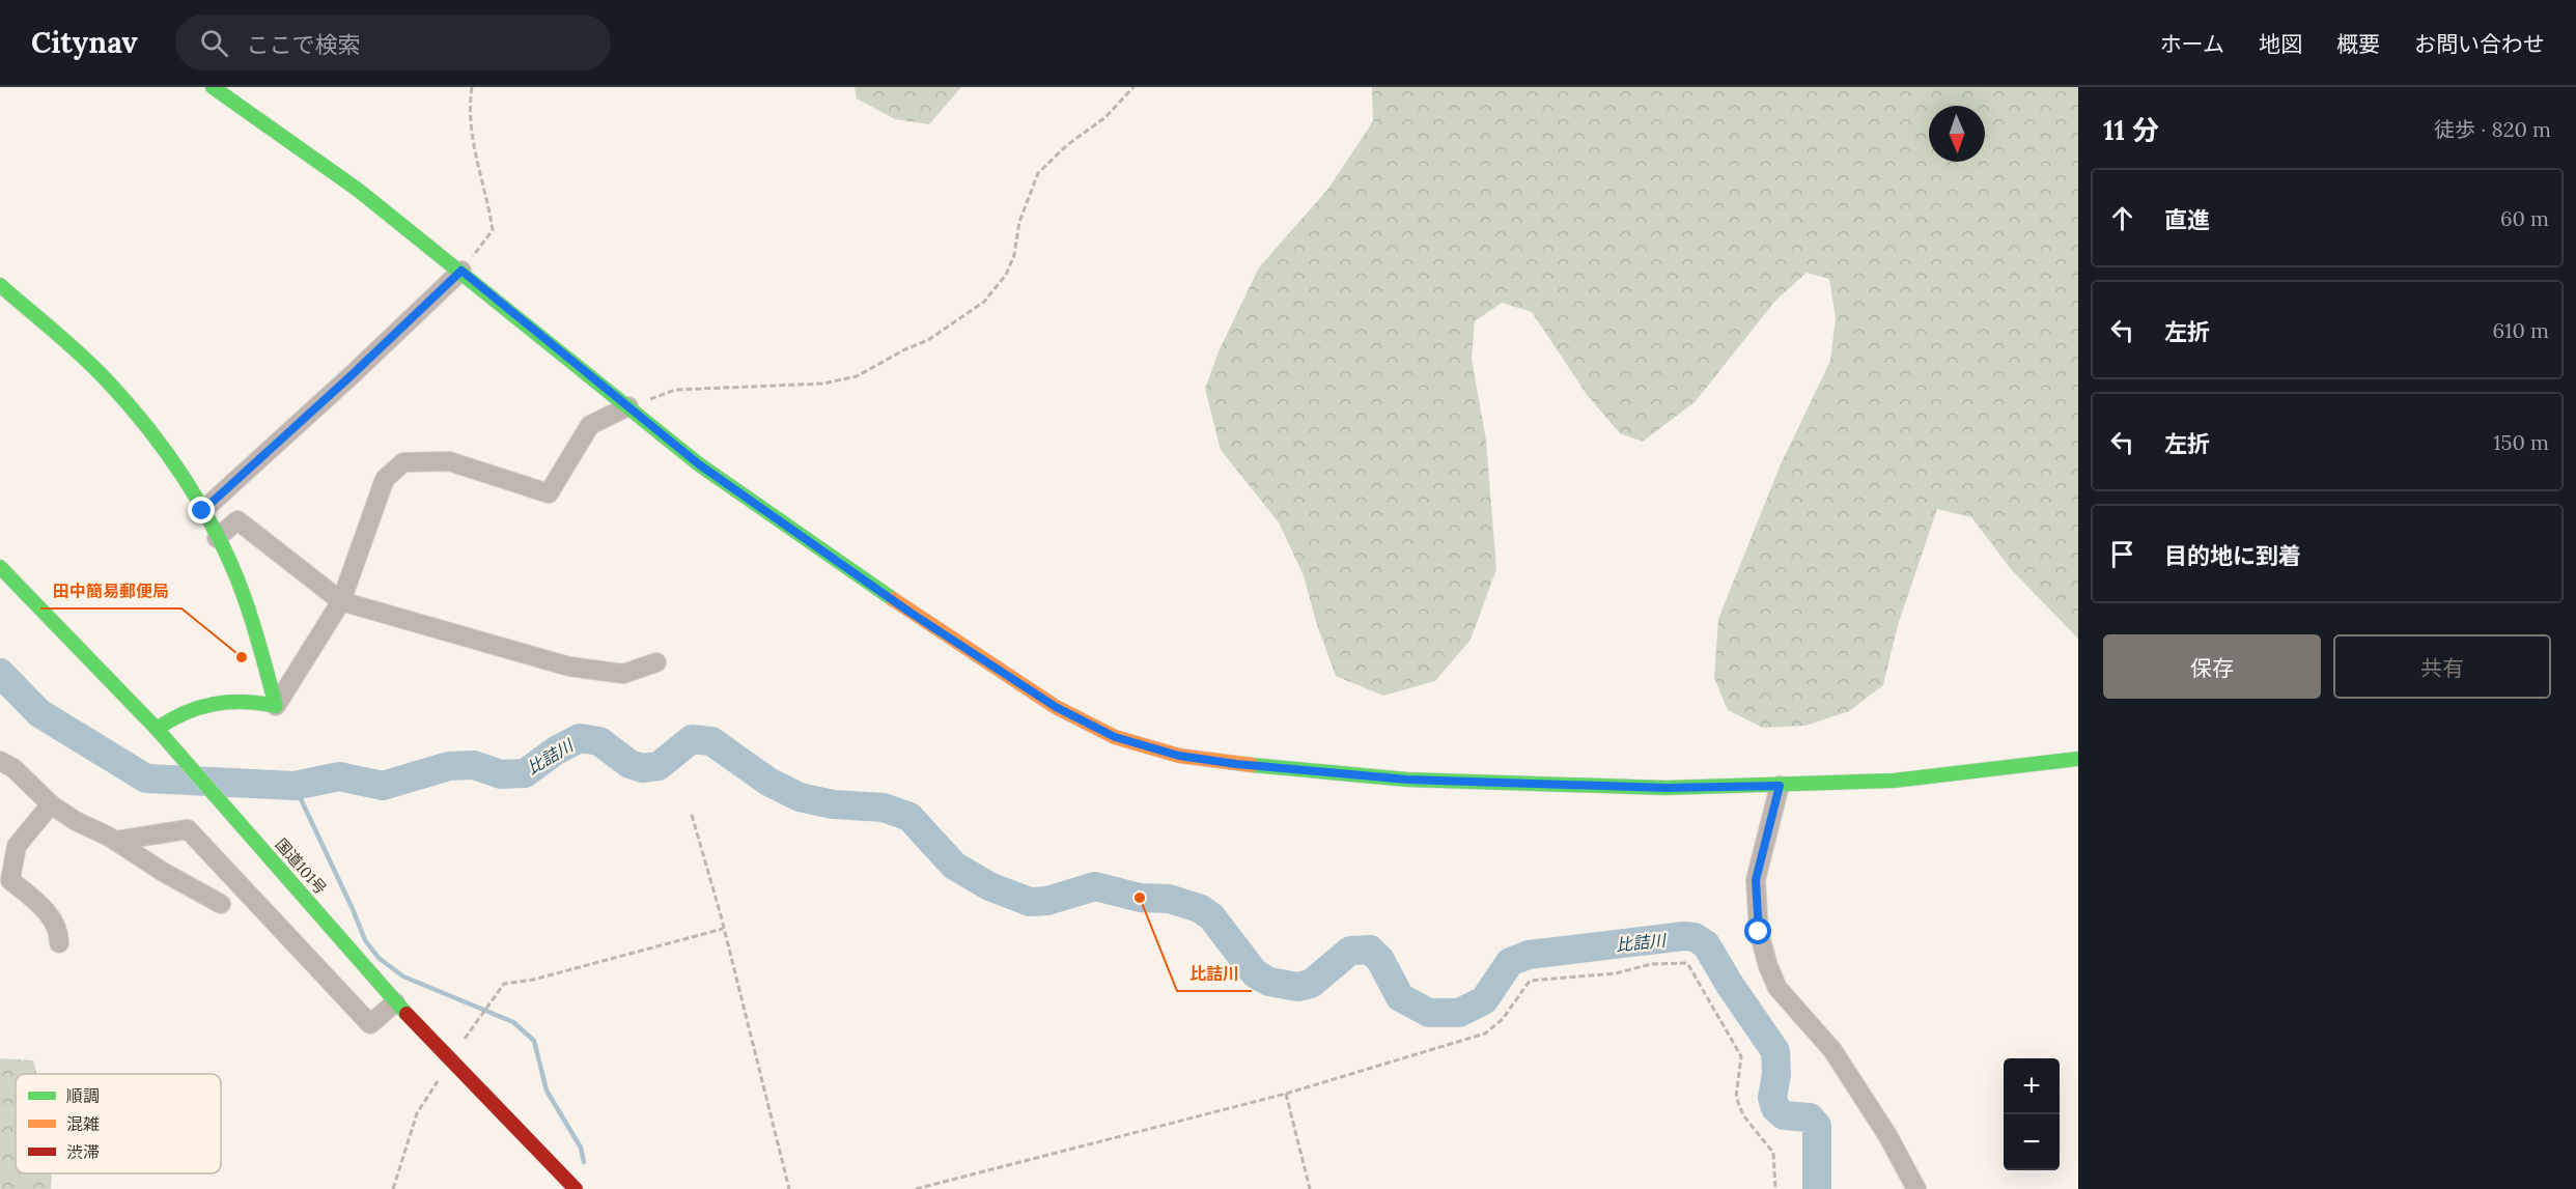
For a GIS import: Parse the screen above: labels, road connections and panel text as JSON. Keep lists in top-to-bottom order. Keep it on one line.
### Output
{"streets":{"main road":["国道101号"]},"water":["比詰川"],"places":["田中簡易郵便局","比詰川"],"legend":["順調","混雑","渋滞"],"north":"bottom","page":{"header":"Citynav","search":"ここで検索","nav":["ホーム","地図","概要","お問い合わせ"],"heading":["11 分","徒歩 · 820 m"],"list":[["直進","60 m"],["左折","610 m"],["左折","150 m"],"目的地に到着"],"buttons":["保存","共有"],"map_buttons":["+","−"]}}
